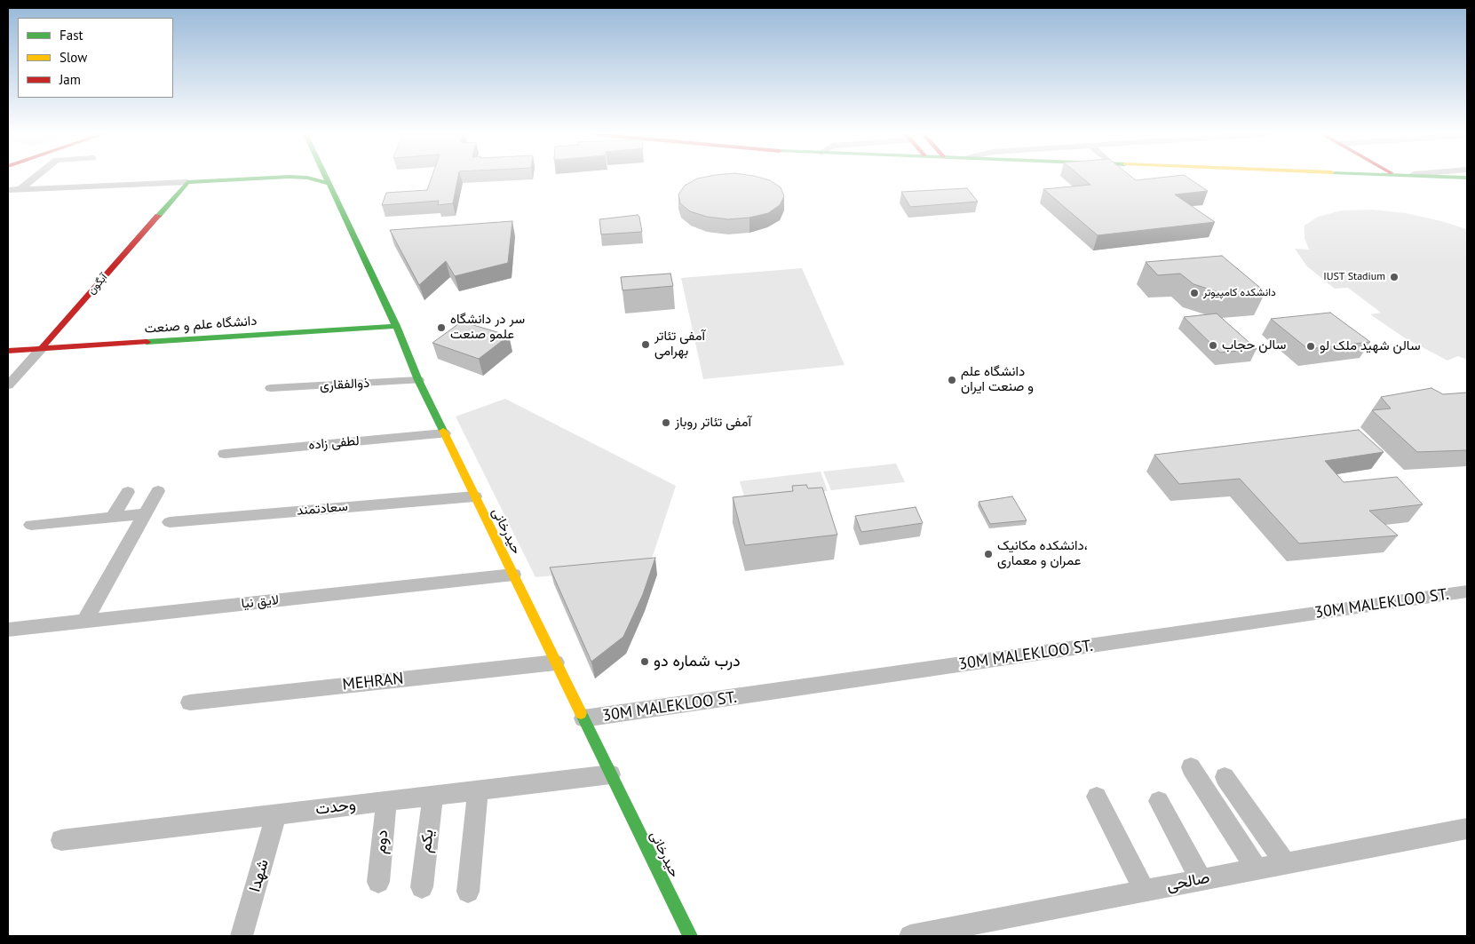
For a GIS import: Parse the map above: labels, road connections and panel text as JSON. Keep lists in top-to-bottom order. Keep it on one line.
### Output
{"streets":{"main road":["آبگون","دانشگاه علم و صنعت","حیدرخانی"],"street":["ذوالفقاری","لطفی زاده","سعادتمند","لایق نیا","30M MALEKLOO ST.","MEHRAN","وحدت","یکم","دوم","شهدا","صالحی"]},"crossings":[["آبگون","دانشگاه علم و صنعت"],["دانشگاه علم و صنعت","حیدرخانی"],["ذوالفقاری","حیدرخانی"],["لطفی زاده","حیدرخانی"],["سعادتمند","حیدرخانی"],["حیدرخانی","لایق نیا"],["حیدرخانی","30M MALEKLOO ST."],["حیدرخانی","MEHRAN"],["حیدرخانی","وحدت"],["وحدت","یکم"],["وحدت","دوم"],["وحدت","شهدا"]],"places":["IUST Stadium","دانشکده کامپیوتر","سر در دانشگاه علمو صنعت","آمفی تئاتر بهرامی","سالن حجاب","سالن شهید ملک لو","دانشگاه علم و صنعت ایران","آمفی تئاتر روباز","دانشکده مکانیک، عمران و معماری","درب شماره دو"],"legend":["Fast","Slow","Jam"]}
